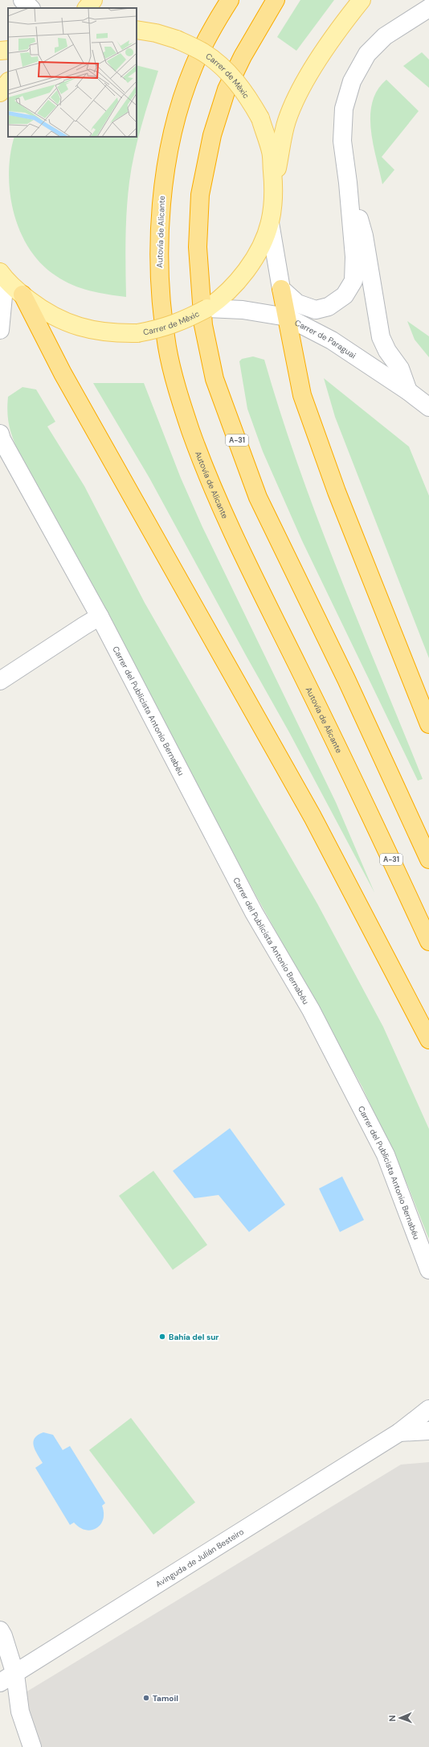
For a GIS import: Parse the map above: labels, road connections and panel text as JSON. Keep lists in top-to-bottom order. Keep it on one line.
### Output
{"streets":{"highway":["Autovía de Alicante","A-31"],"main road":["Carrer de Mèxic"],"street":["Carrer de Paraguai","Carrer del Publicista Antonio Bernabéu","Avinguda de Julián Besteiro"]},"crossings":[["Carrer de Mèxic","Carrer de Paraguai"]],"places":["Bahía del sur","Tamoil"],"north":"left"}
